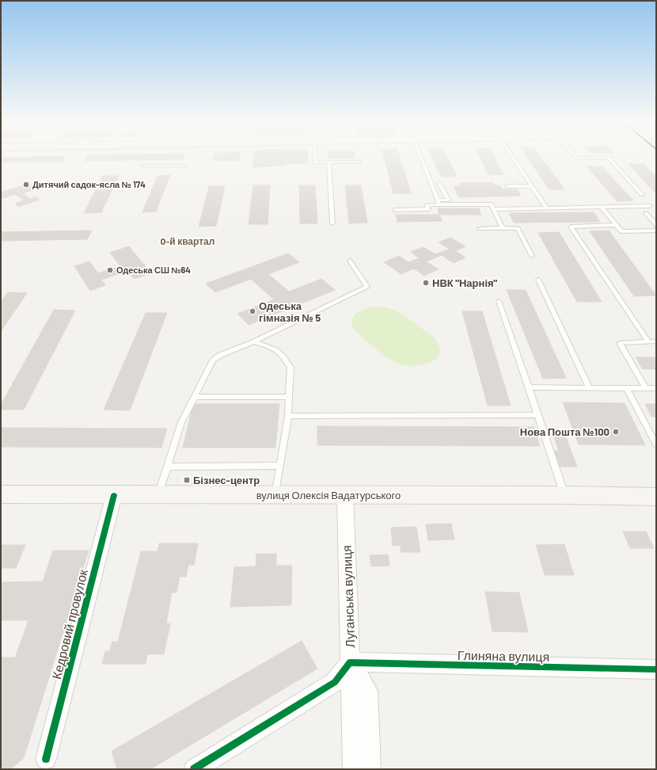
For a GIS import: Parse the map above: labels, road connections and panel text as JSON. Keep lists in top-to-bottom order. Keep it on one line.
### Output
{"streets":{"main road":["вулиця Олексія Вадатурського"],"street":["Луганська вулиця","Кедровий провулок","Глиняна вулиця"]},"crossings":[["вулиця Олексія Вадатурського","Луганська вулиця"],["вулиця Олексія Вадатурського","Кедровий провулок"],["Луганська вулиця","Глиняна вулиця"]],"districts":["0-й квартал"],"places":{"other":["Дитячий садок-ясла № 174","Одеська СШ №64","НВК \"Нарнія\"","Одеська гімназія № 5","Нова Пошта №100"],"transit":["Бізнес-центр"]}}
